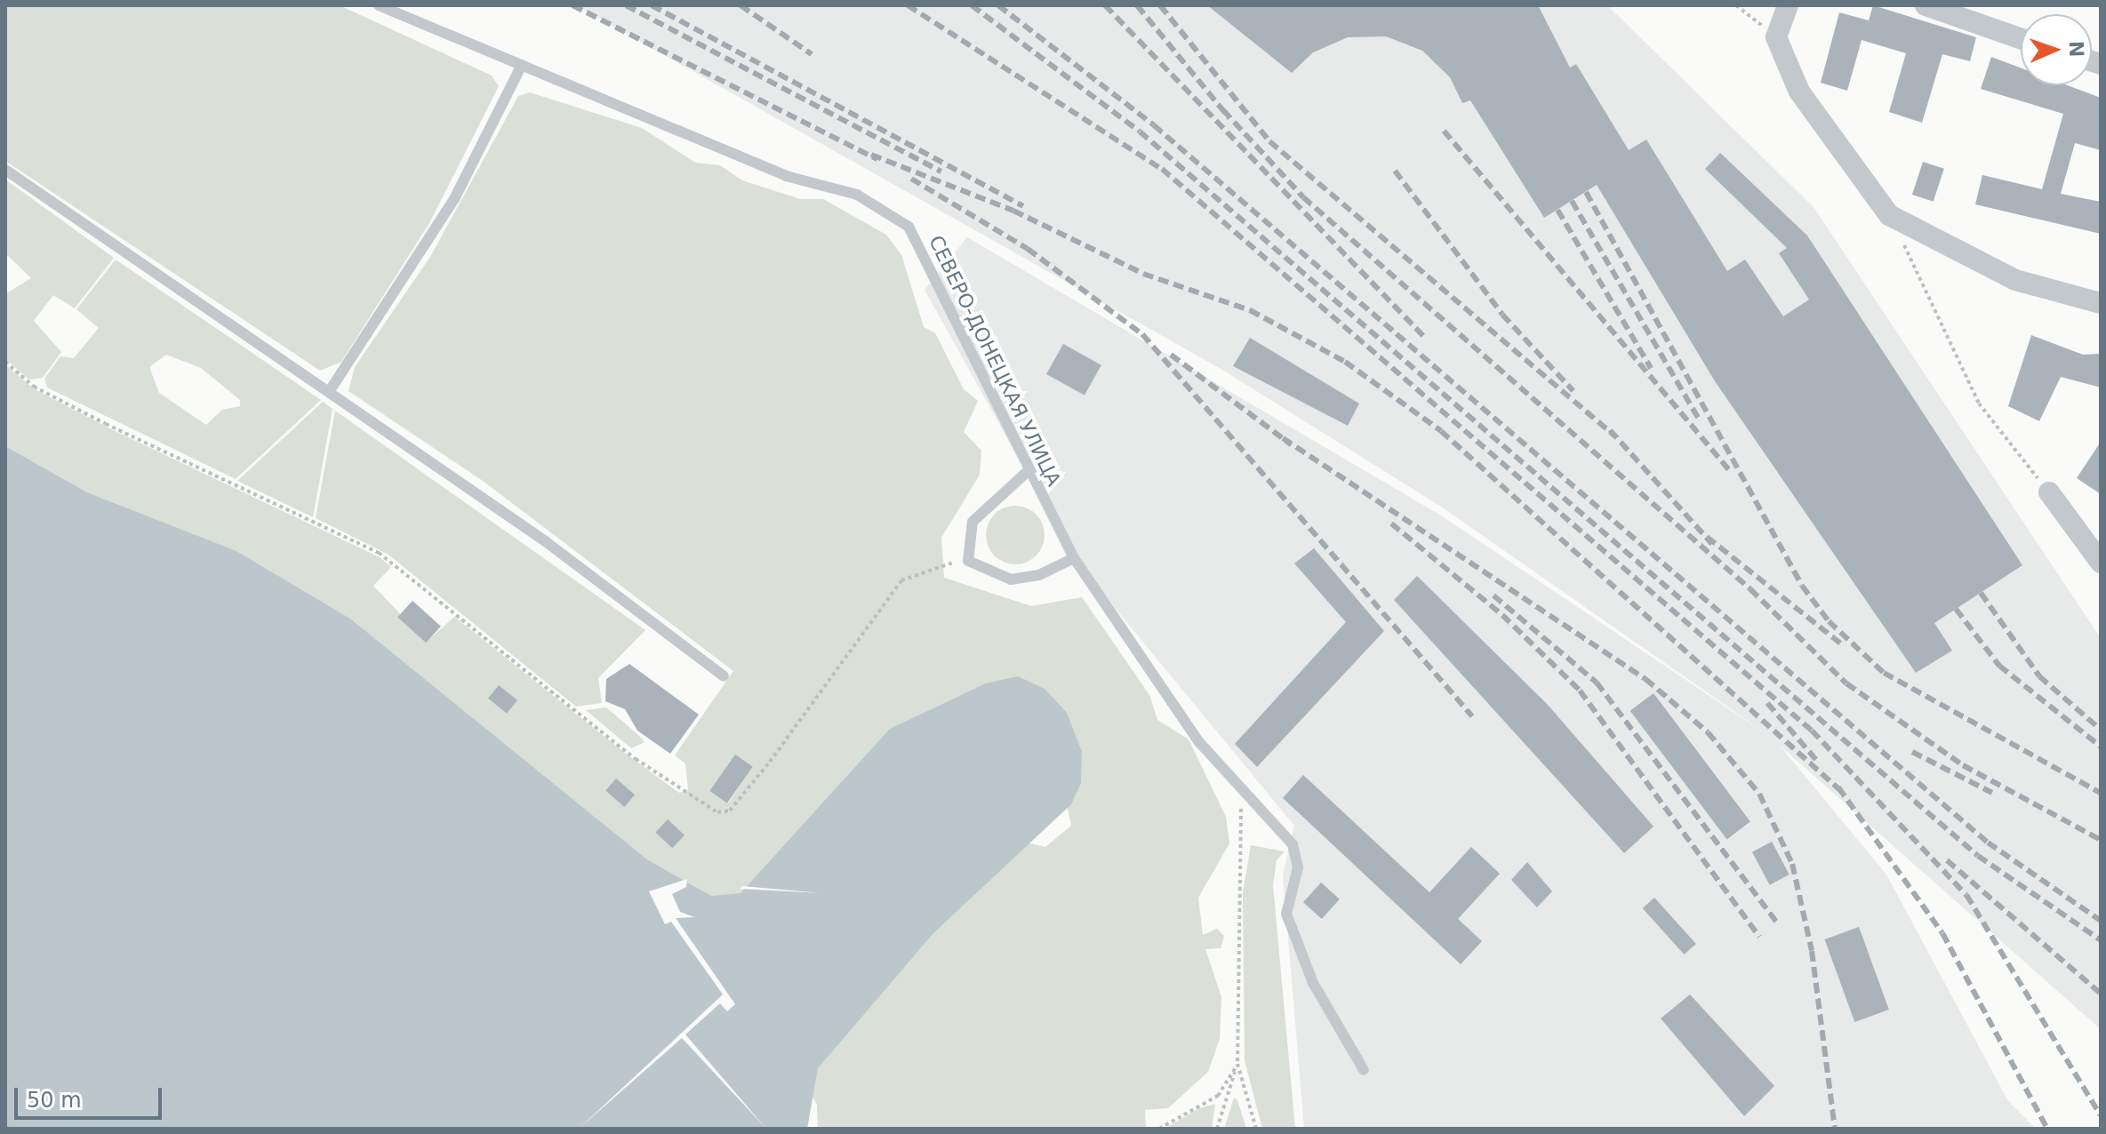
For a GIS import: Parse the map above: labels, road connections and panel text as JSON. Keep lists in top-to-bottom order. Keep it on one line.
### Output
{"streets":{"lane":["СЕВЕРО-ДОНЕЦКАЯ УЛИЦА"]},"scale_bar":"50 m","north":"right"}
